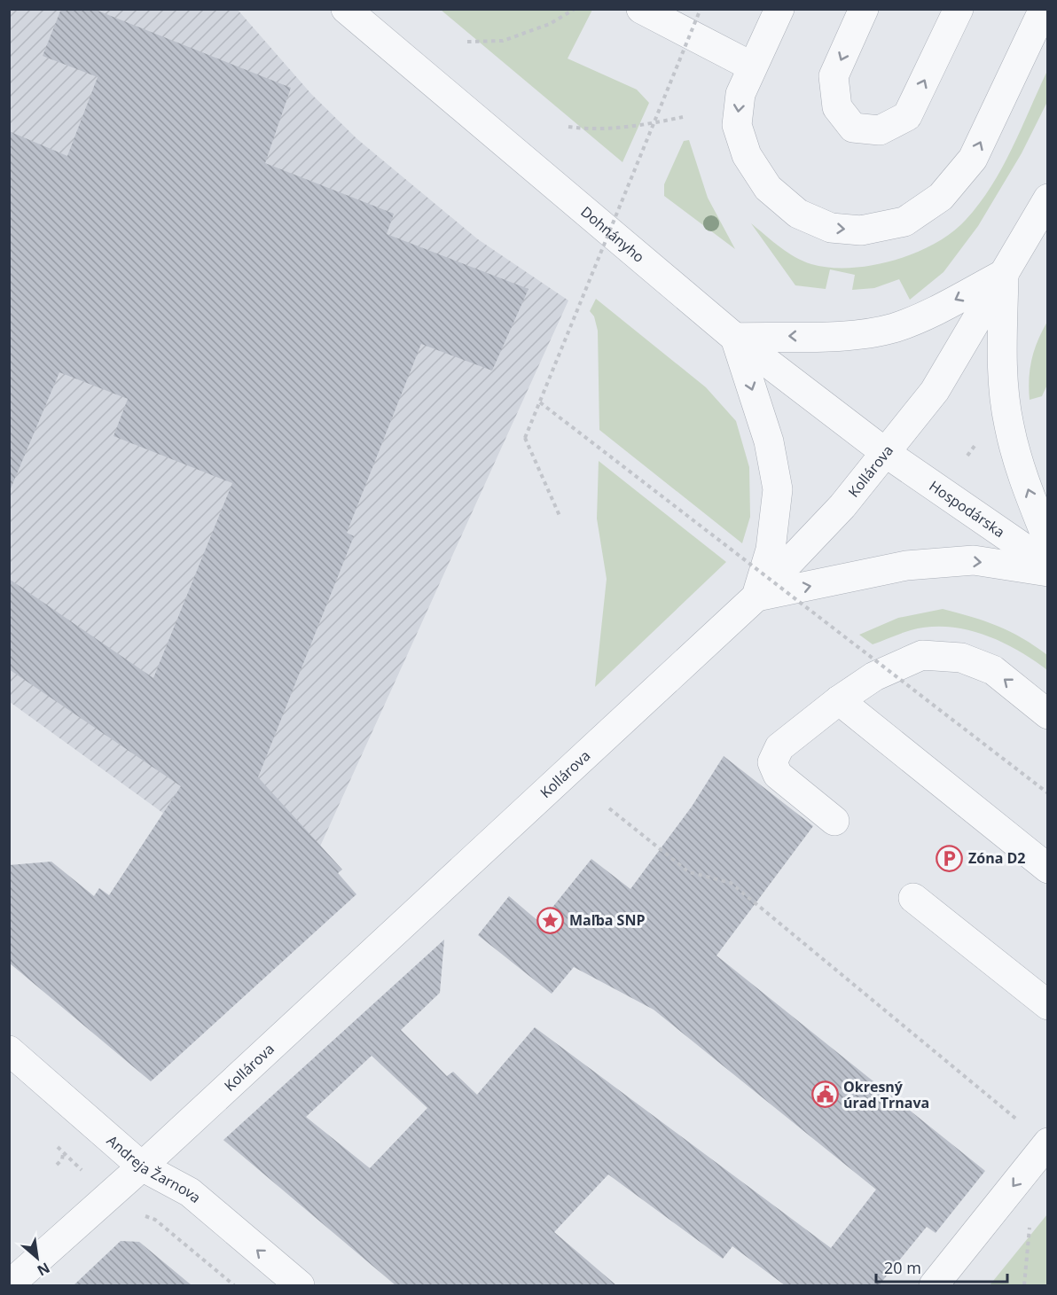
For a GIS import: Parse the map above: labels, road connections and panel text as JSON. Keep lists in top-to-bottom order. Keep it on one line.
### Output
{"streets":{"street":["Dohnányho","Kollárova","Hospodárska","Andreja Žarnova"]},"crossings":[["Dohnányho","Kollárova"],["Dohnányho","Hospodárska"],["Kollárova","Hospodárska"],["Kollárova","Andreja Žarnova"]],"one_way":["Andreja Žarnova"],"places":{"parking":["Zóna D2"],"place":["Maľba SNP"],"public building":["Okresný úrad Trnava"]},"scale_bar":"20 m","north":"bottom right"}
